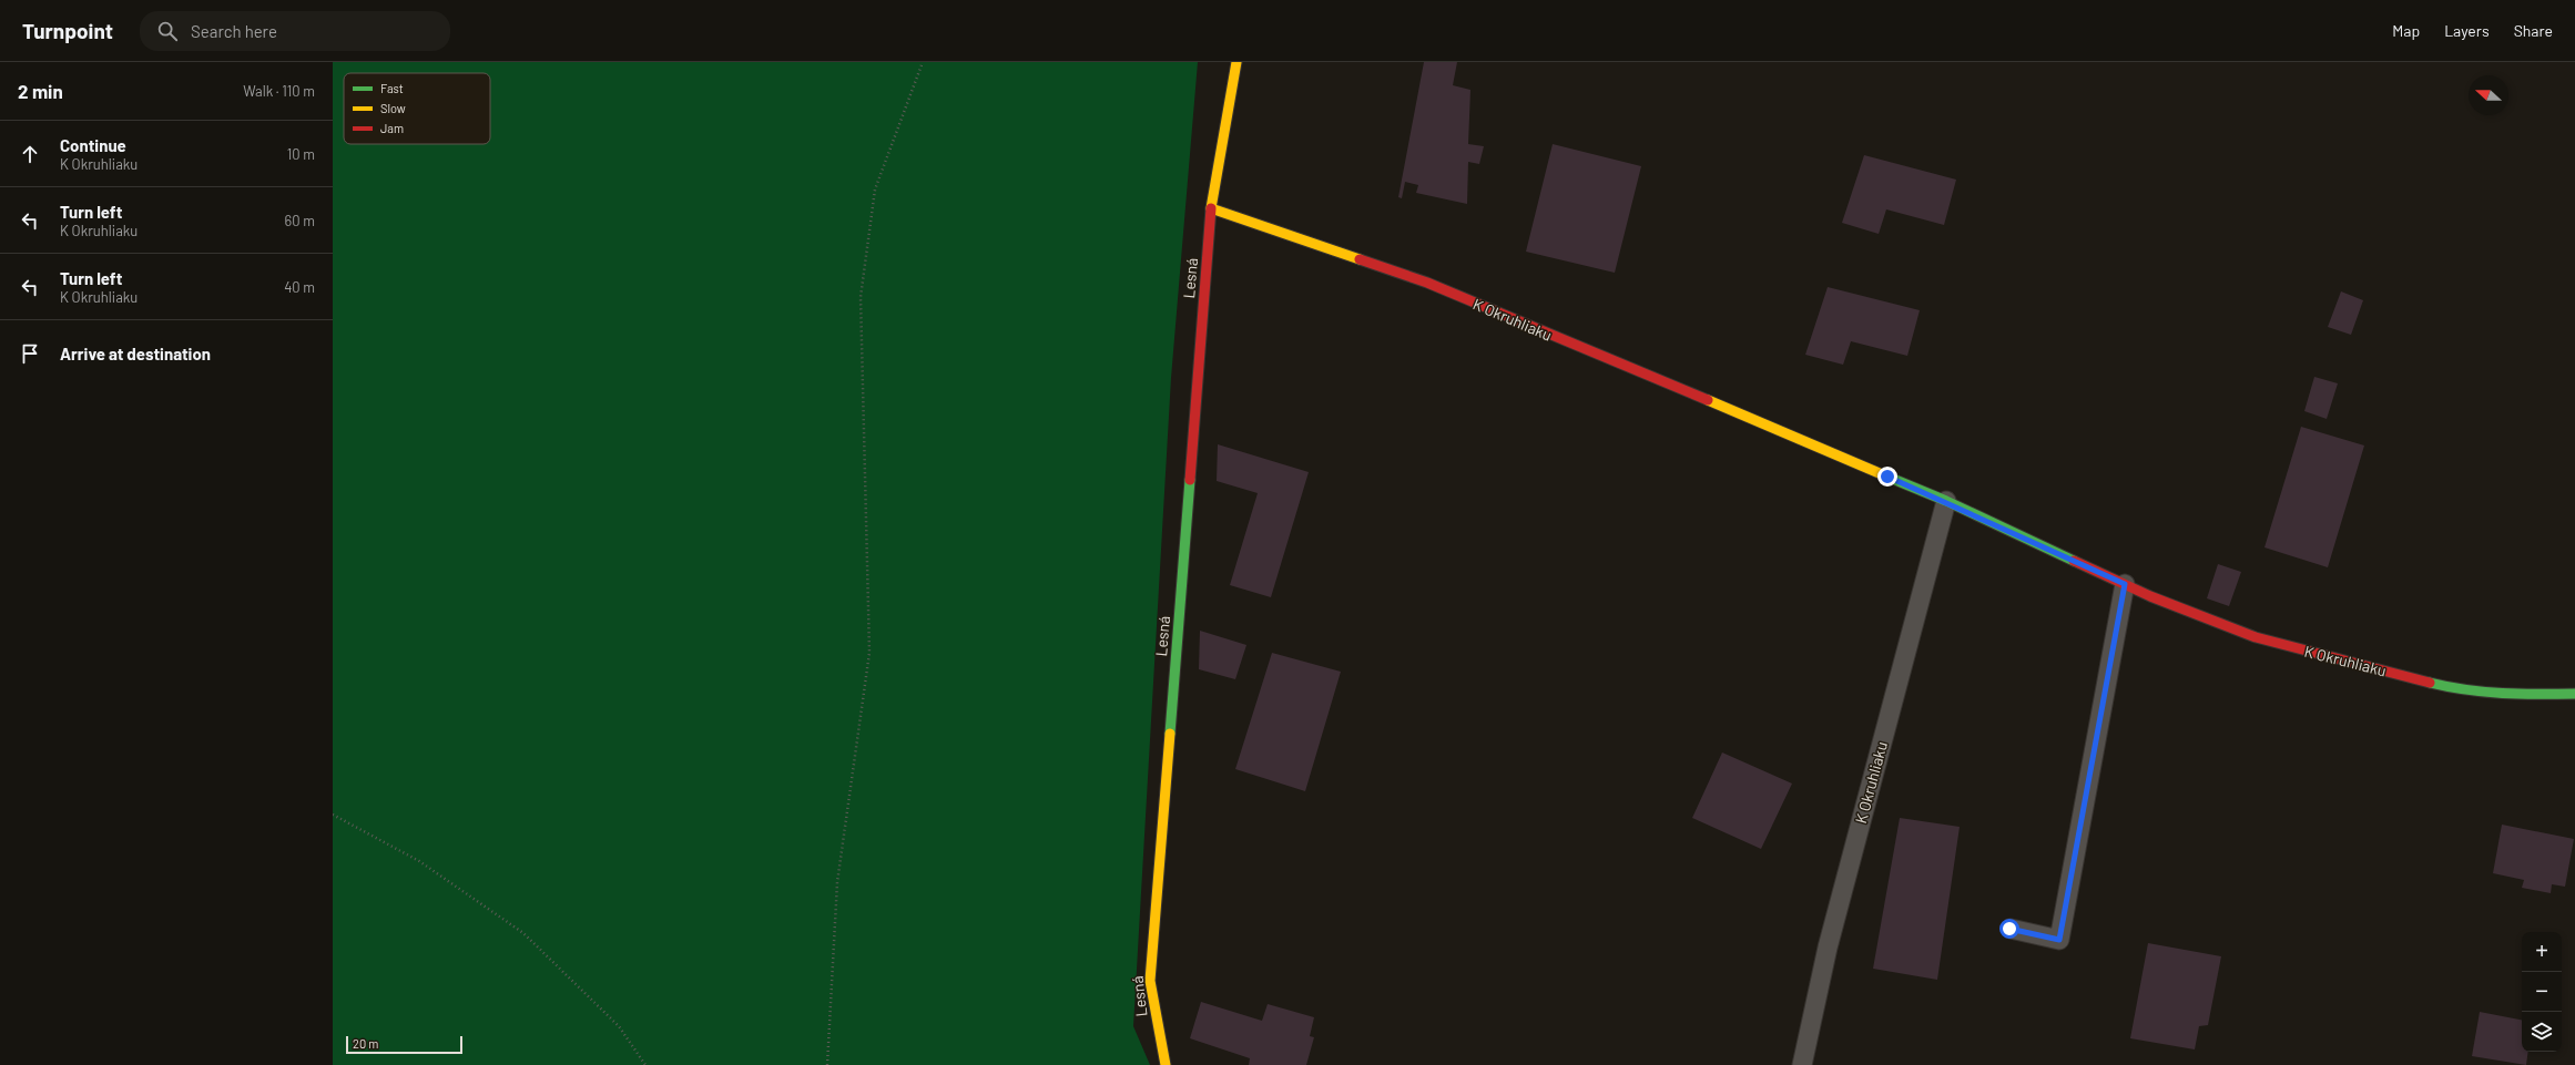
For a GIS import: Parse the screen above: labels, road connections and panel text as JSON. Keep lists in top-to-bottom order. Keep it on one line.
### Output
{"streets":{"street":["Lesná","K Okruhliaku"]},"crossings":[["Lesná","K Okruhliaku"]],"legend":["Fast","Slow","Jam"],"scale_bar":"20 m","north":"left","page":{"header":"Turnpoint","search":"Search here","nav":["Map","Layers","Share"],"heading":["2 min","Walk · 110 m"],"list":[["Continue","K Okruhliaku","10 m"],["Turn left","K Okruhliaku","60 m"],["Turn left","K Okruhliaku","40 m"],"Arrive at destination"],"map_buttons":["+","−"],"scale":"20 m"}}
